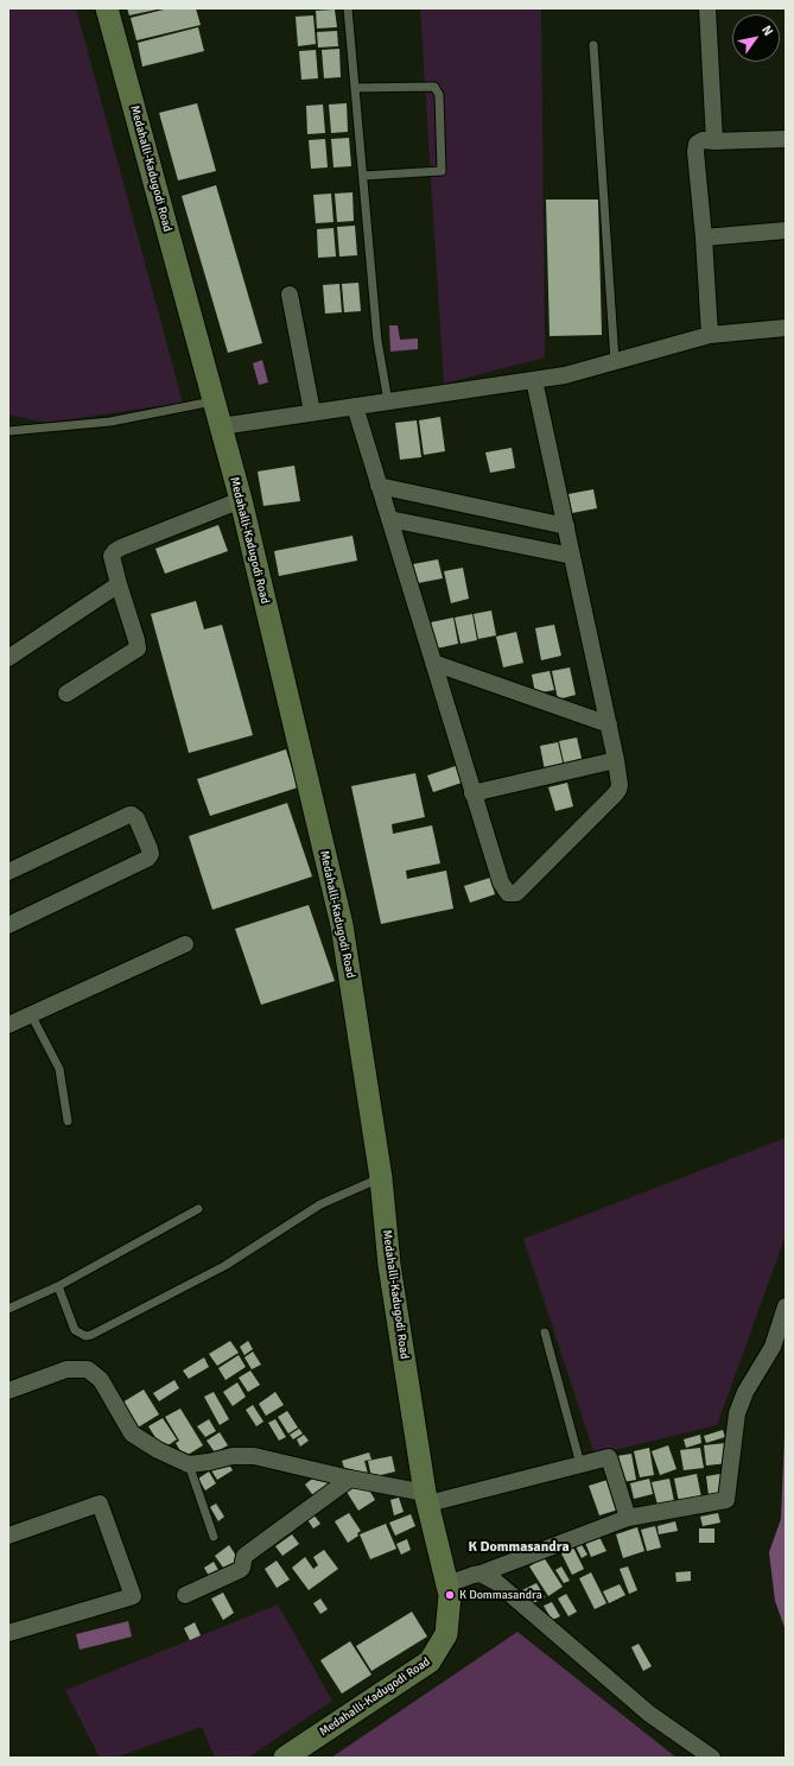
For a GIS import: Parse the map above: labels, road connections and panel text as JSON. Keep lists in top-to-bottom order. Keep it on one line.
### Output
{"streets":{"street":["Medahalli-Kadugodi Road"]},"districts":["K Dommasandra"],"places":["K Dommasandra"],"north":"top right"}
